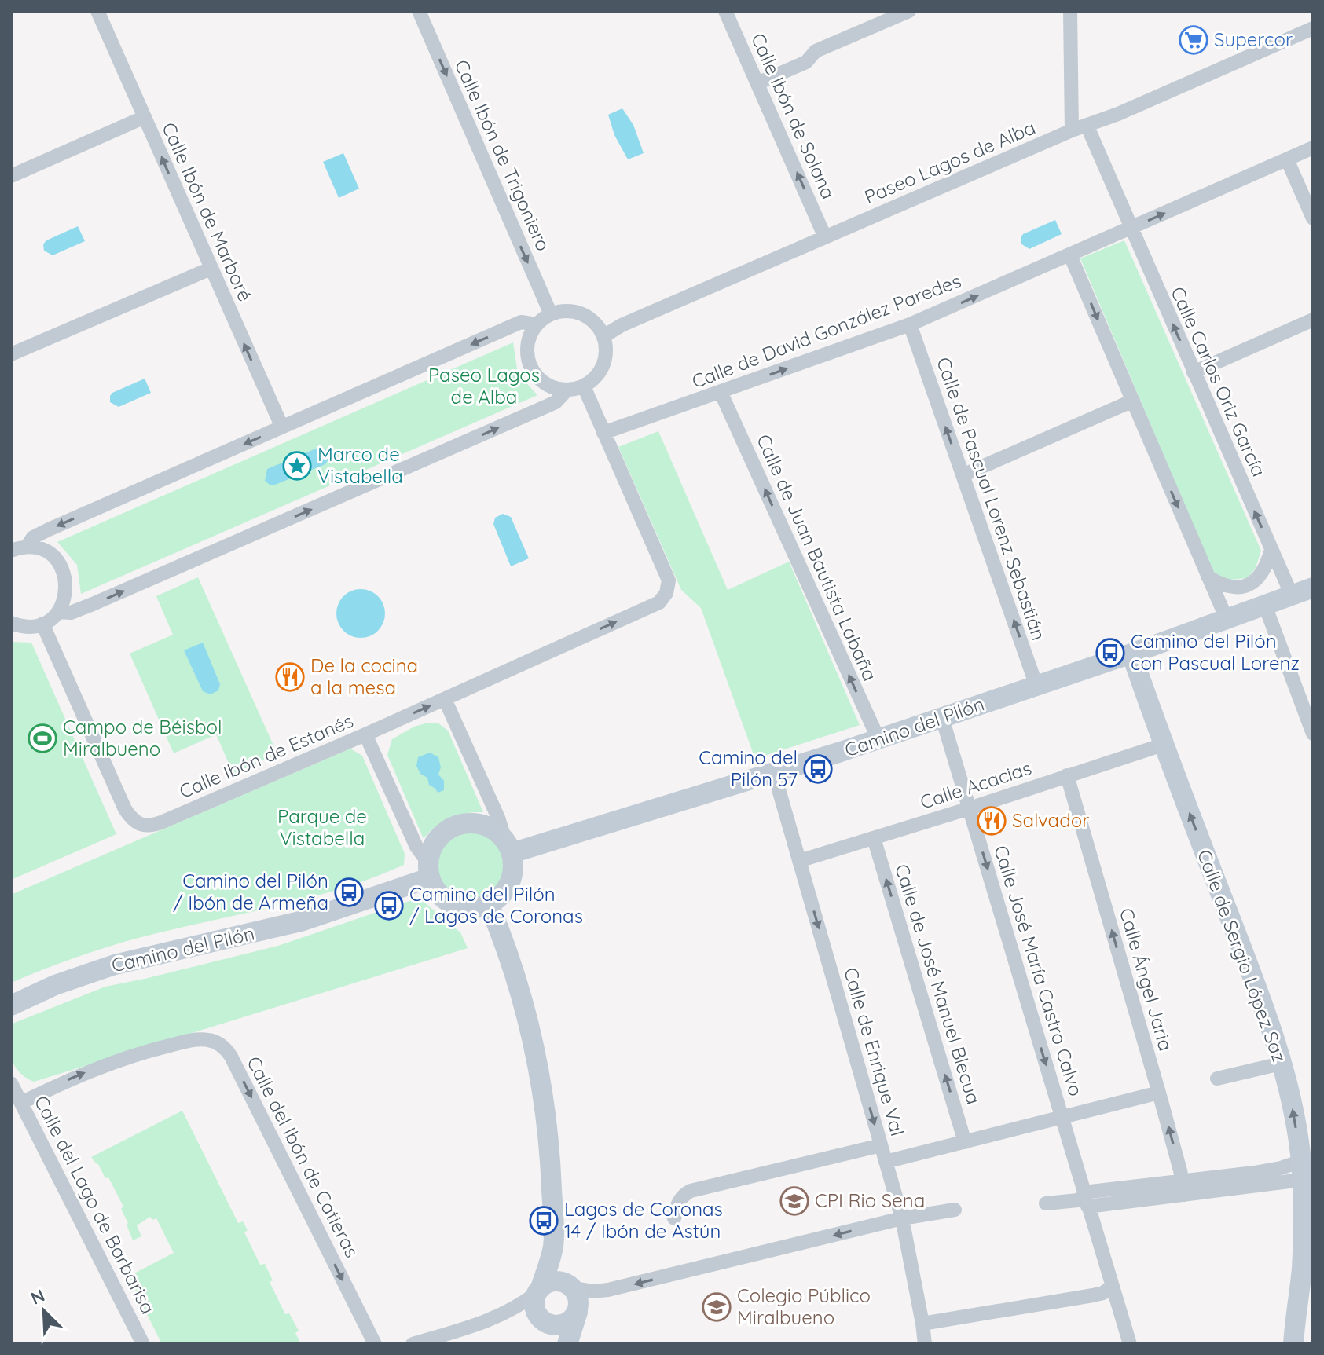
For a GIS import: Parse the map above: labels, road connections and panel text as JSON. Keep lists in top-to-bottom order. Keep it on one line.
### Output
{"streets":{"street":["Calle Ibón de Solana","Calle Ibón de Trigoniero","Paseo Lagos de Alba","Calle Ibón de Marboré","Calle de David González Paredes","Calle Carlos Oriz García","Calle de Pascual Lorenz Sebastián","Calle de Juan Bautista Labaña","Camino del Pilón","Calle Ibón de Estanés","Calle Acacias","Calle de Sergio López Saz","Calle José María Castro Calvo","Calle Ángel Jaria","Calle de José Manuel Blecua","Calle de Enrique Val","Calle del Ibón de Catieras","Calle del Lago de Barbarisa"]},"crossings":[["Calle Ibón de Solana","Paseo Lagos de Alba"],["Calle Ibón de Trigoniero","Paseo Lagos de Alba"],["Calle de David González Paredes","Calle Carlos Oriz García"],["Calle de David González Paredes","Calle de Pascual Lorenz Sebastián"],["Calle de David González Paredes","Calle de Juan Bautista Labaña"],["Calle de David González Paredes","Calle Ibón de Estanés"],["Calle Carlos Oriz García","Camino del Pilón"],["Calle de Pascual Lorenz Sebastián","Camino del Pilón"],["Calle de Juan Bautista Labaña","Camino del Pilón"],["Camino del Pilón","Calle de Sergio López Saz"],["Camino del Pilón","Calle José María Castro Calvo"],["Camino del Pilón","Calle de Enrique Val"],["Calle Acacias","Calle de Sergio López Saz"],["Calle Acacias","Calle José María Castro Calvo"],["Calle Acacias","Calle Ángel Jaria"],["Calle Acacias","Calle de José Manuel Blecua"],["Calle Acacias","Calle de Enrique Val"],["Calle del Ibón de Catieras","Calle del Lago de Barbarisa"]],"one_way":["Calle Ibón de Solana","Calle Ibón de Trigoniero","Calle Ibón de Marboré","Calle de David González Paredes","Calle de Pascual Lorenz Sebastián","Calle de Juan Bautista Labaña","Calle de Sergio López Saz","Calle José María Castro Calvo","Calle Ángel Jaria","Calle de José Manuel Blecua","Calle de Enrique Val"],"parks":["Paseo Lagos de Alba","Parque de Vistabella"],"places":{"supermarket":["Supercor"],"place":["Marco de Vistabella"],"bus stop":["Camino del Pilón con Pascual Lorenz","Camino del Pilón 57","Camino del Pilón / Ibón de Armeña","Camino del Pilón / Lagos de Coronas","Lagos de Coronas 14 / Ibón de Astún"],"restaurant":["De la cocina a la mesa","Salvador"],"sports":["Campo de Béisbol Miralbueno"],"school or university":["CPI Rio Sena","Colegio Público Miralbueno"]},"north":"top left"}
